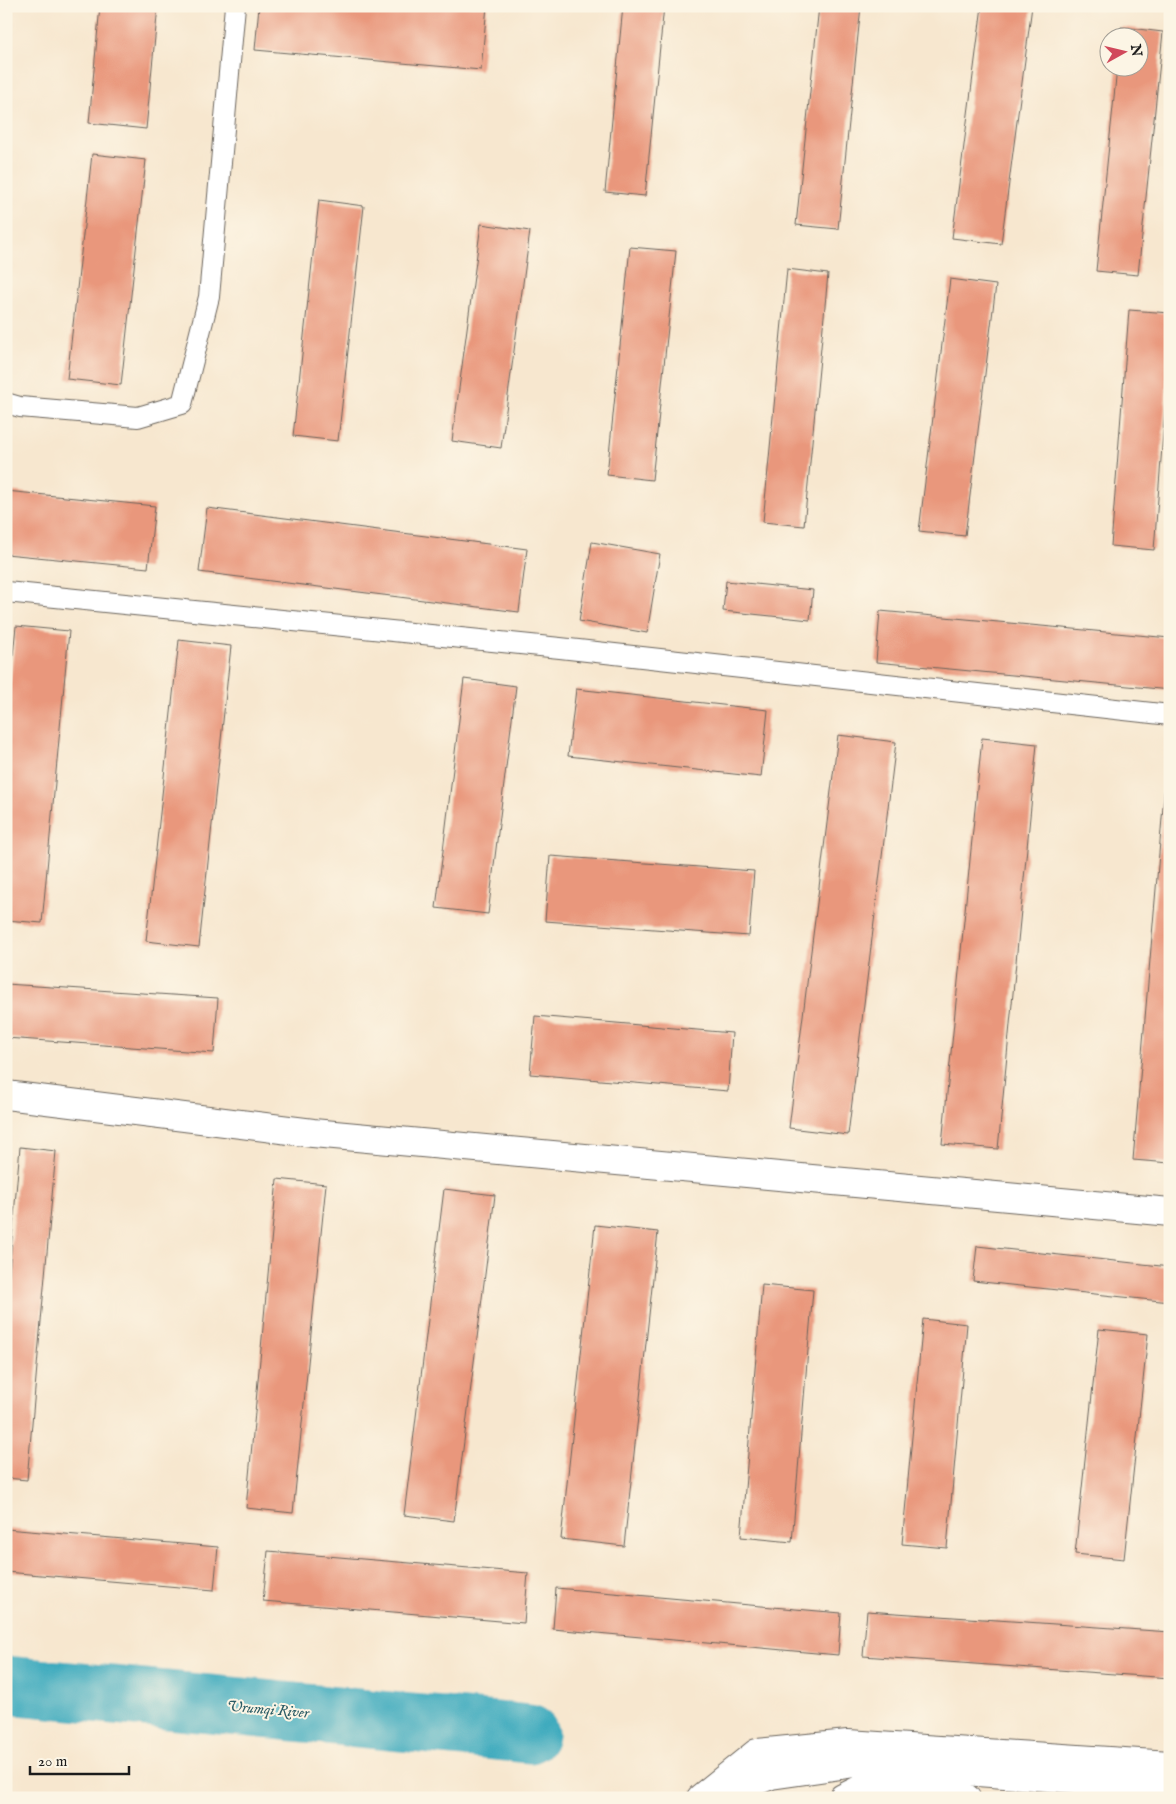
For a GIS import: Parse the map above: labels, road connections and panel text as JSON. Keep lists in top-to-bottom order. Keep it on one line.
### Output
{"water":["Urumqi River"],"scale_bar":"20 m","north":"right"}
